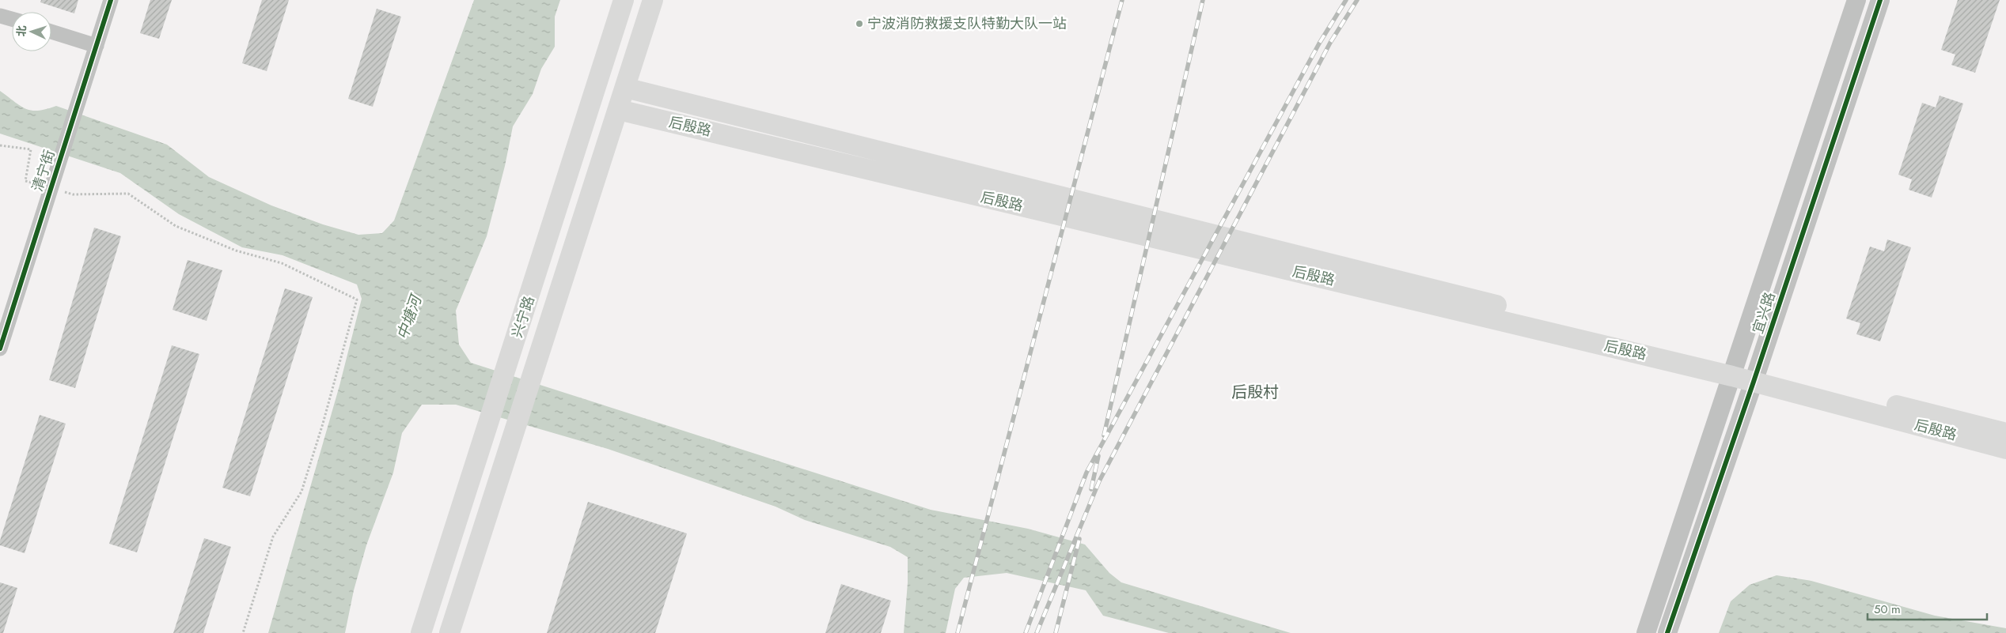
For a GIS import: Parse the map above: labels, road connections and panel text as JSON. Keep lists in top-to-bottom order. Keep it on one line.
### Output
{"streets":{"main road":["后殷路","兴宁路"],"street":["清宁街","宜兴路"]},"crossings":[["后殷路","宜兴路"]],"districts":["后殷村"],"water":["中塘河"],"places":["宁波消防救援支队特勤大队一站"],"scale_bar":"50 m","north":"left"}
